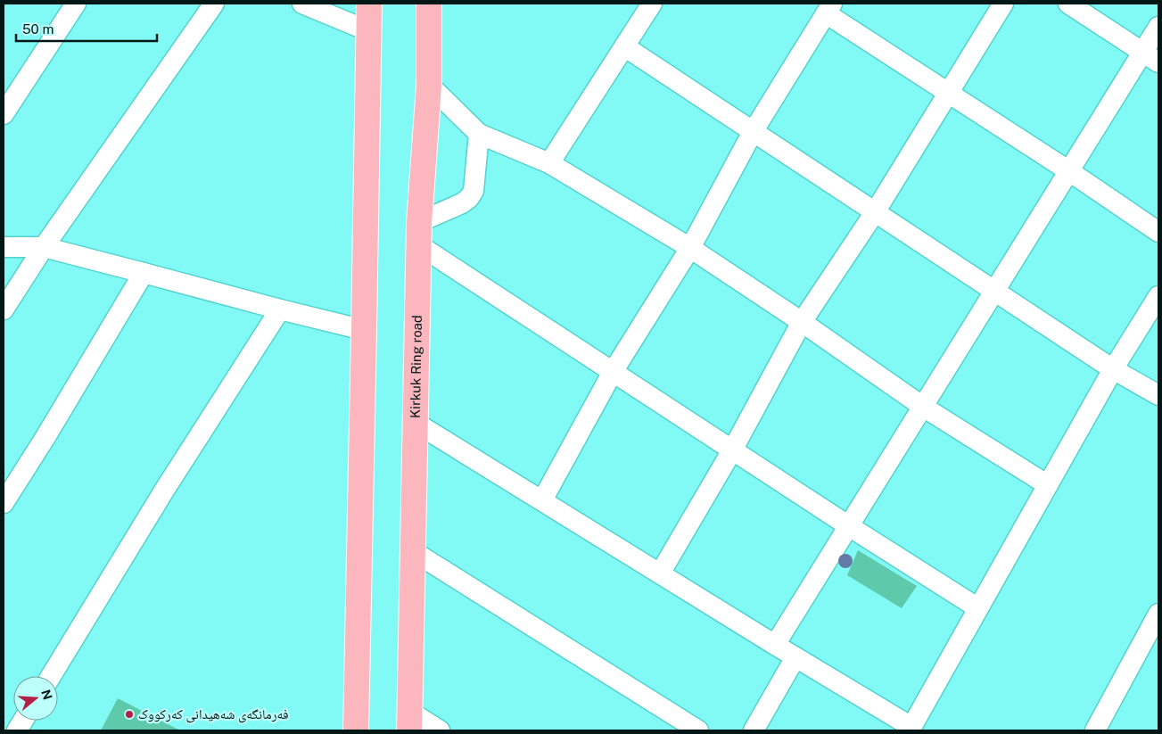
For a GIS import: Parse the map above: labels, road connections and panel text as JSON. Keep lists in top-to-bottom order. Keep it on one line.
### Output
{"streets":{"highway":["Kirkuk Ring road"]},"places":["فەرمانگەی شەهیدانی کەرکووک"],"scale_bar":"50 m","north":"right"}
